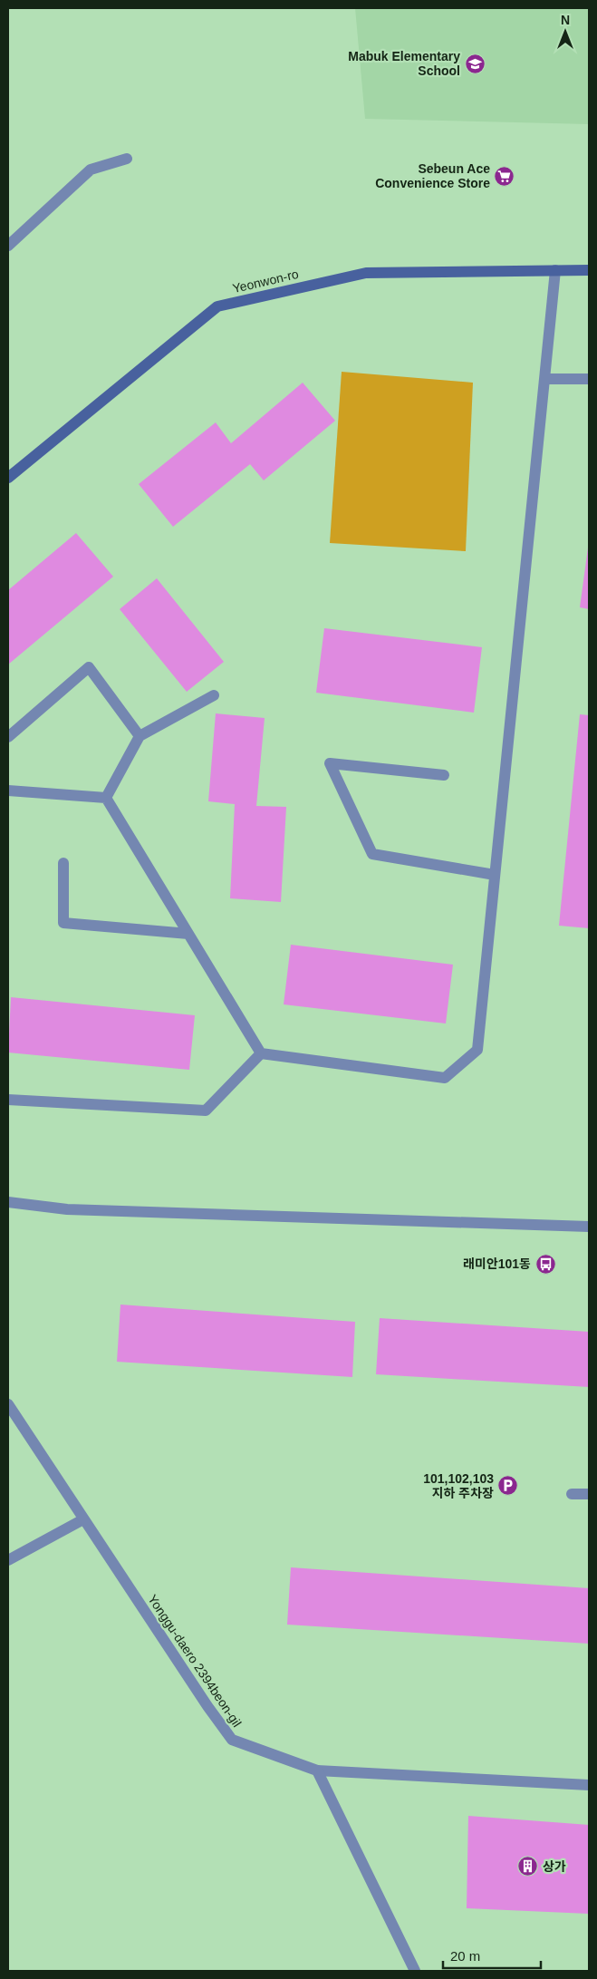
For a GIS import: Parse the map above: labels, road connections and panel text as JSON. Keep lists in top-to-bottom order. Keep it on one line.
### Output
{"streets":{"street":["Yeonwon-ro","Yonggu-daero 2394beon-gil"]},"places":{"school or university":["Mabuk Elementary School"],"supermarket":["Sebeun Ace Convenience Store"],"bus stop":["래미안101동"],"parking":["101,102,103 지하 주차장"],"building":["상가"]},"scale_bar":"20 m","north":"top"}
